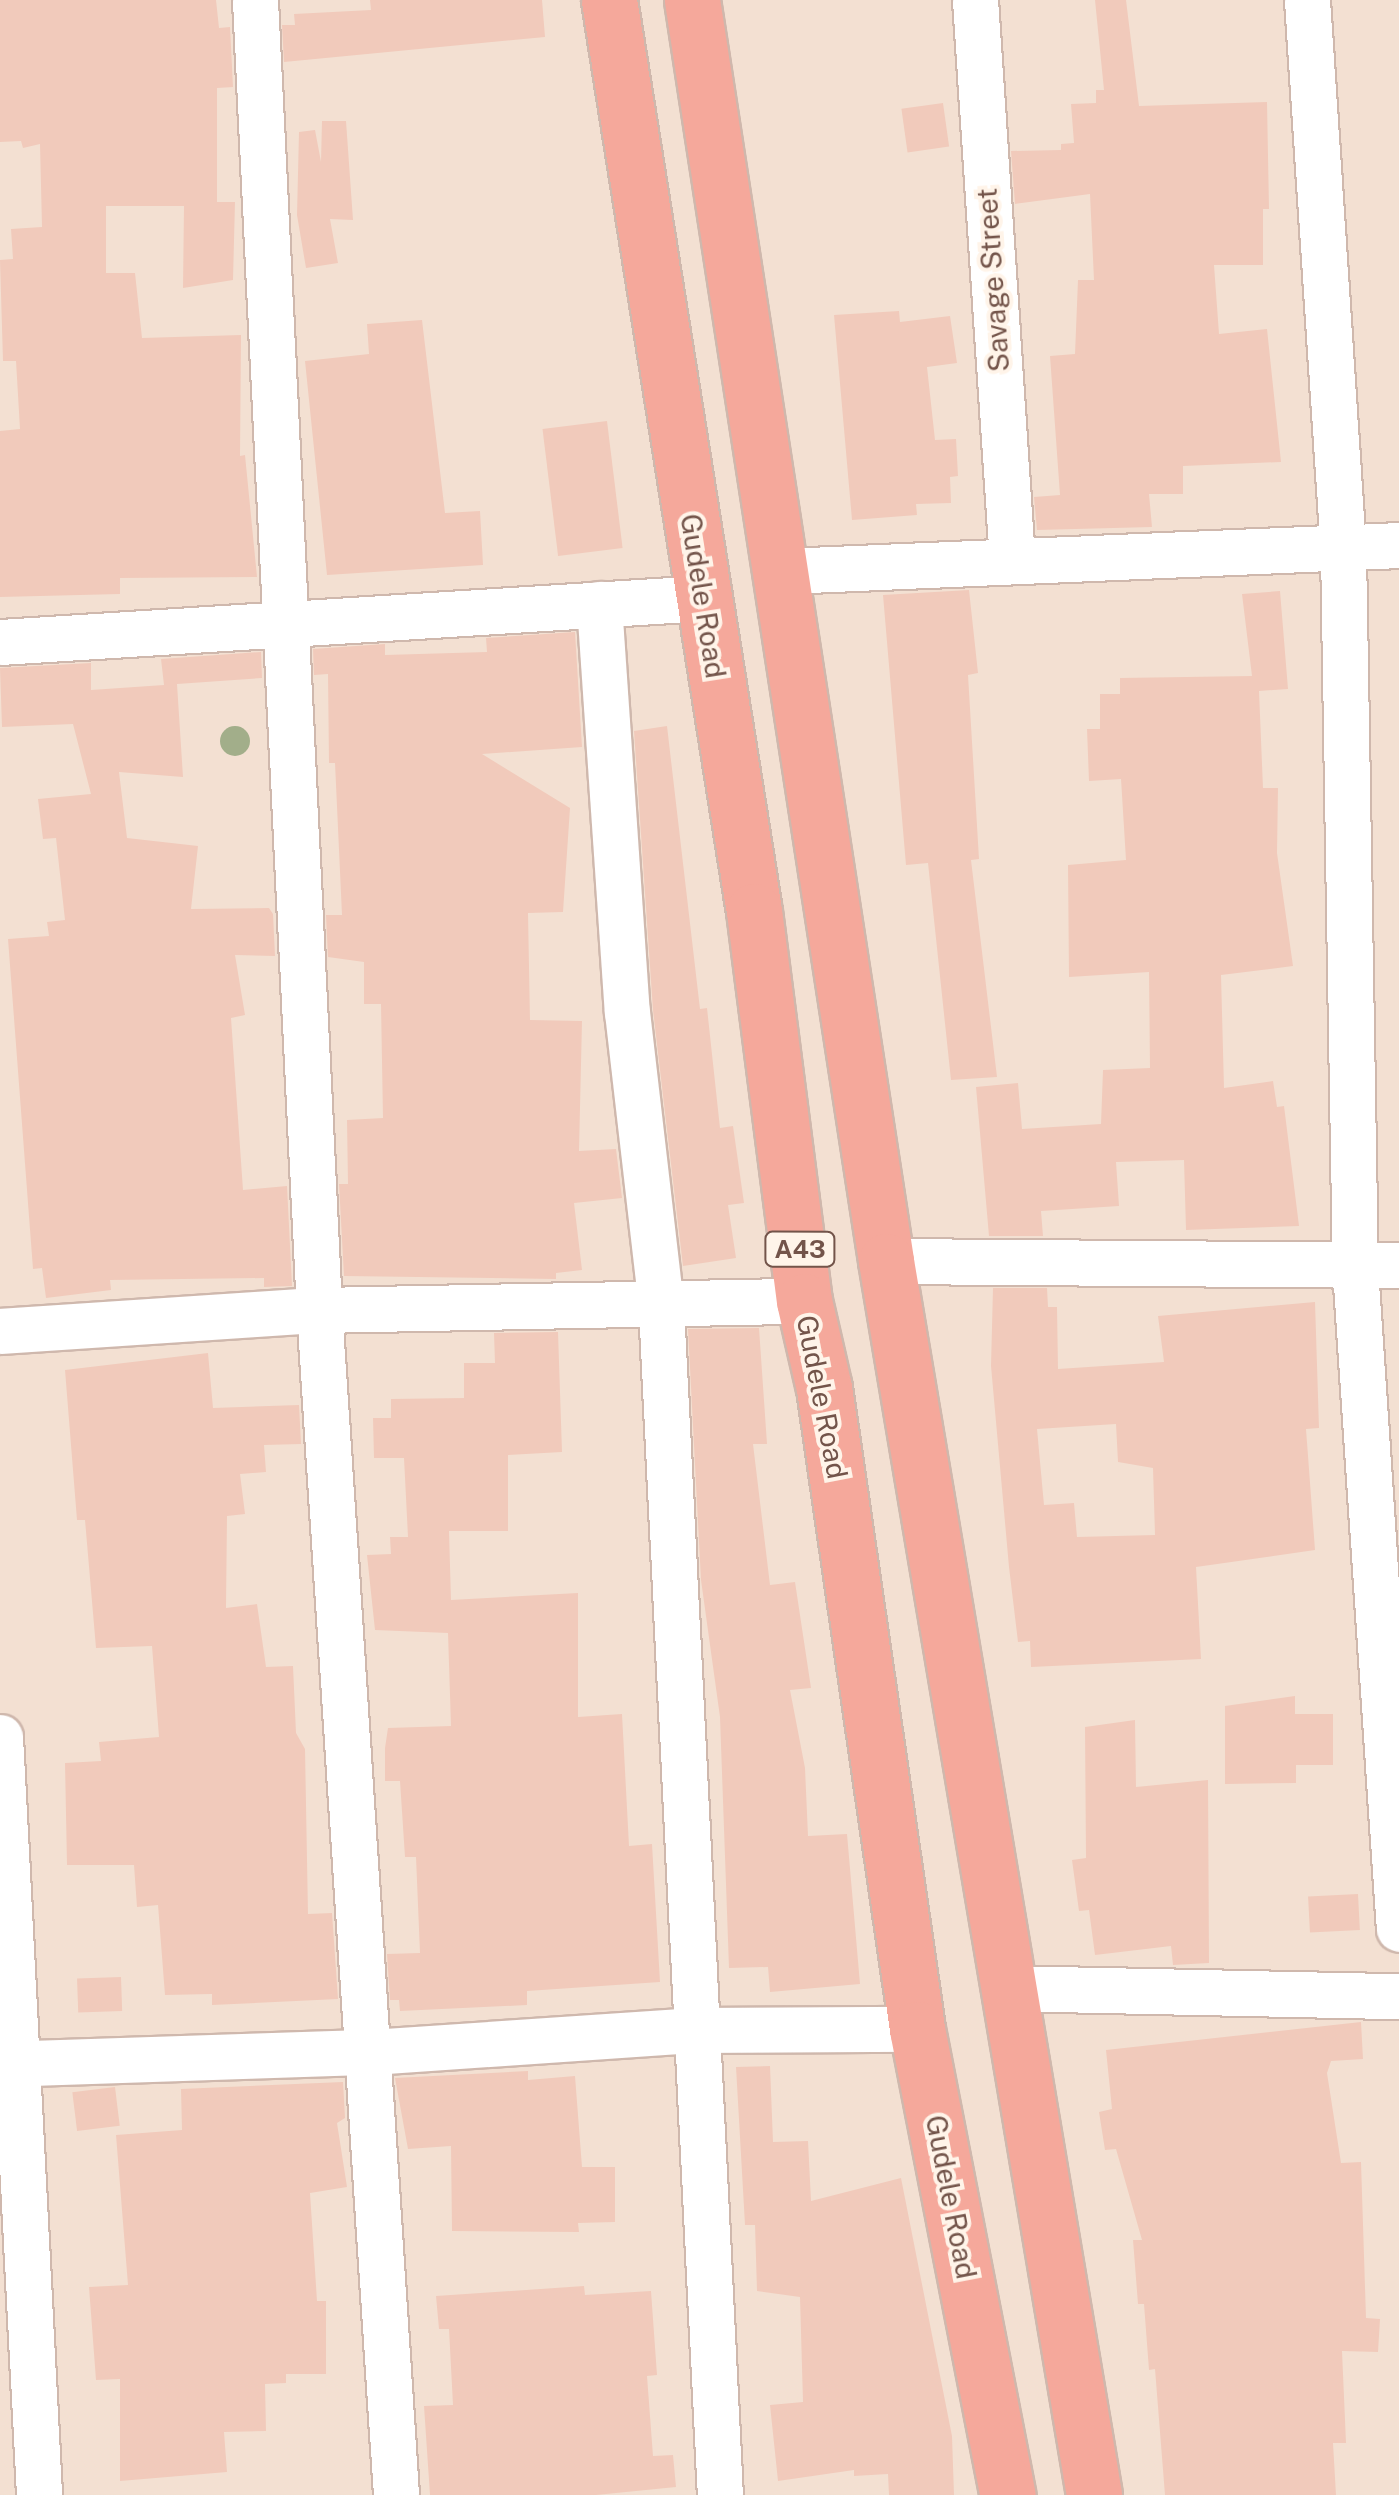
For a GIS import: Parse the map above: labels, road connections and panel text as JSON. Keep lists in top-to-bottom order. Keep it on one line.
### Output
{"streets":{"highway":["Gudele Road","A43"],"street":["Savage Street"]}}
